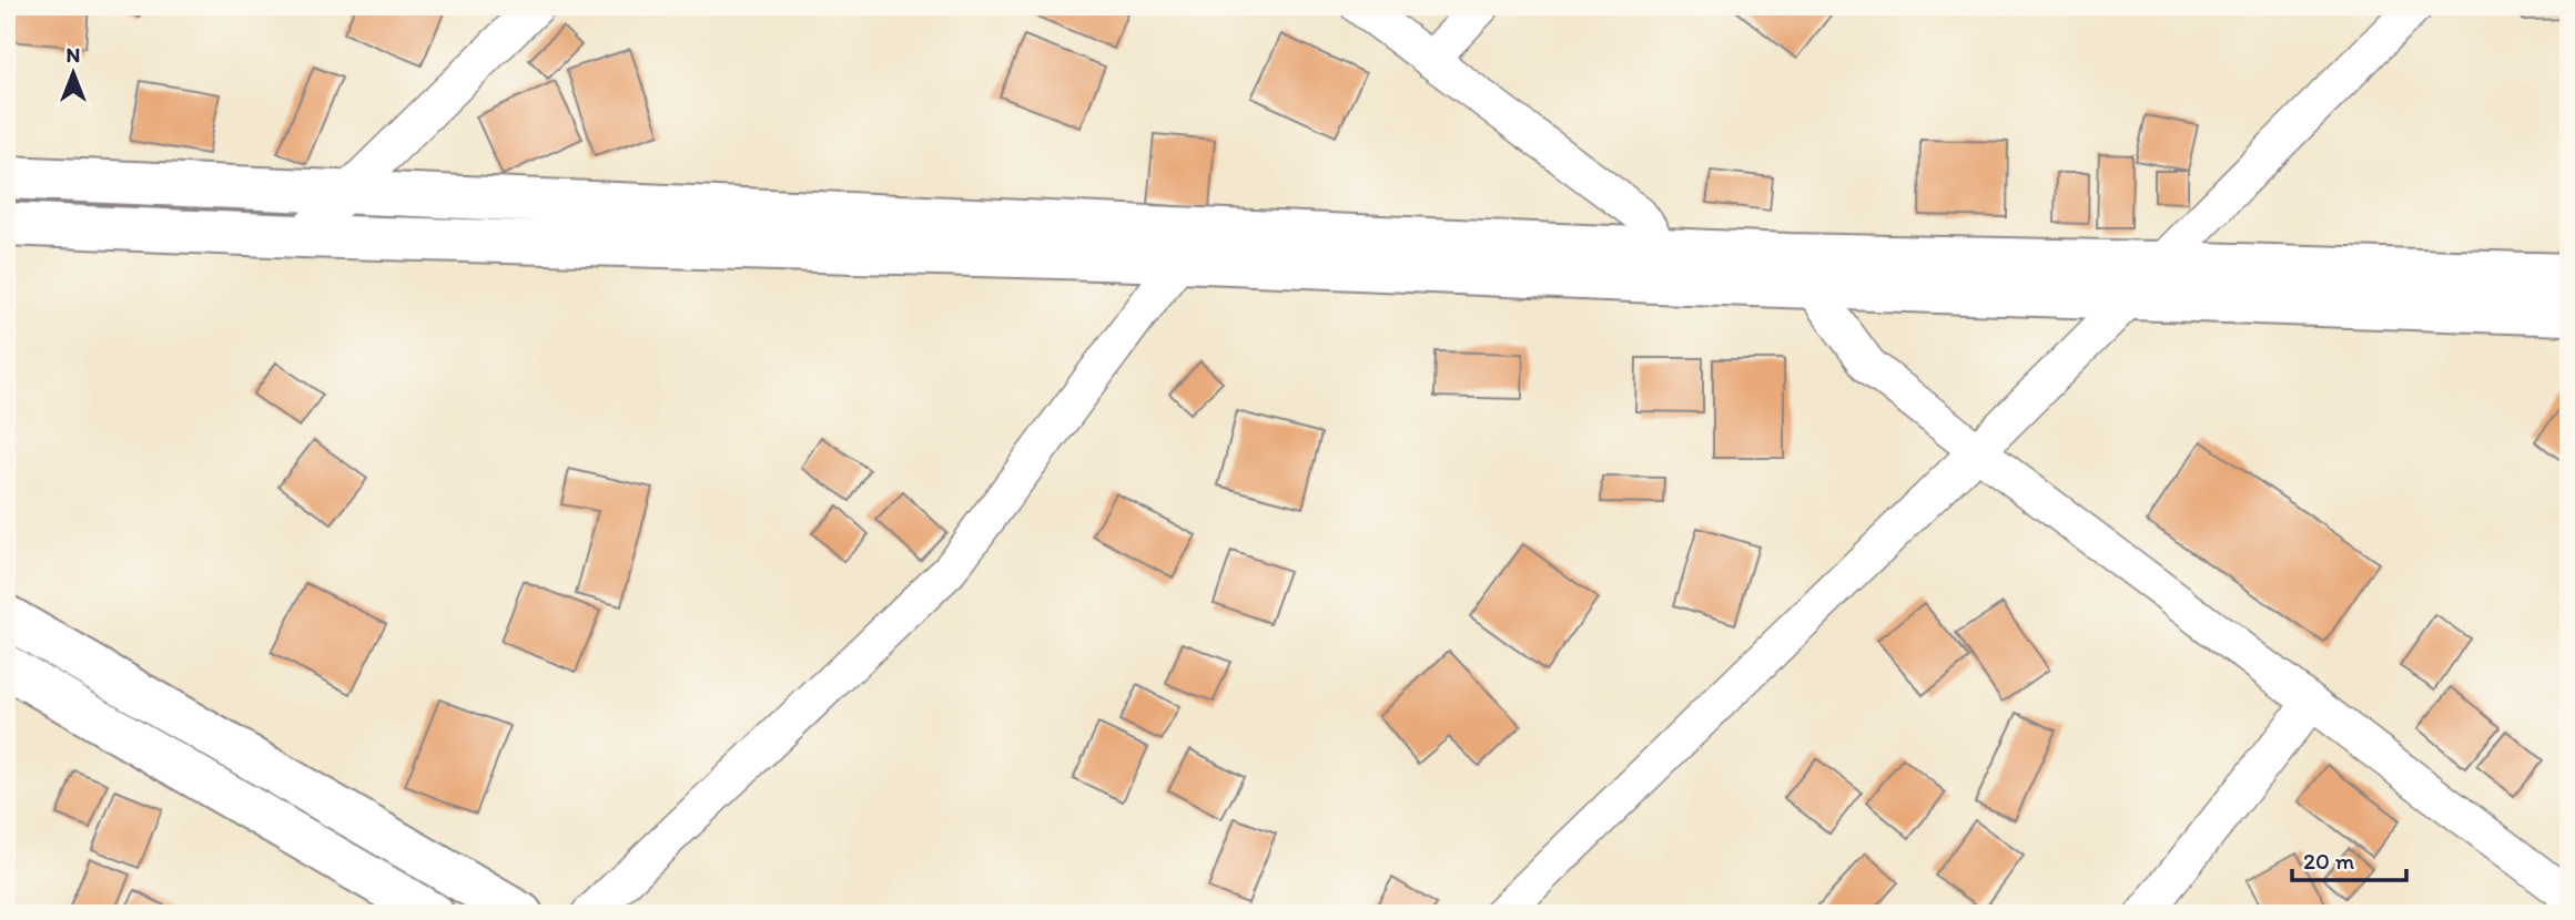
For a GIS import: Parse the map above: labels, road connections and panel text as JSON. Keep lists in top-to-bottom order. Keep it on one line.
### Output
{"scale_bar":"20 m","north":"top"}
